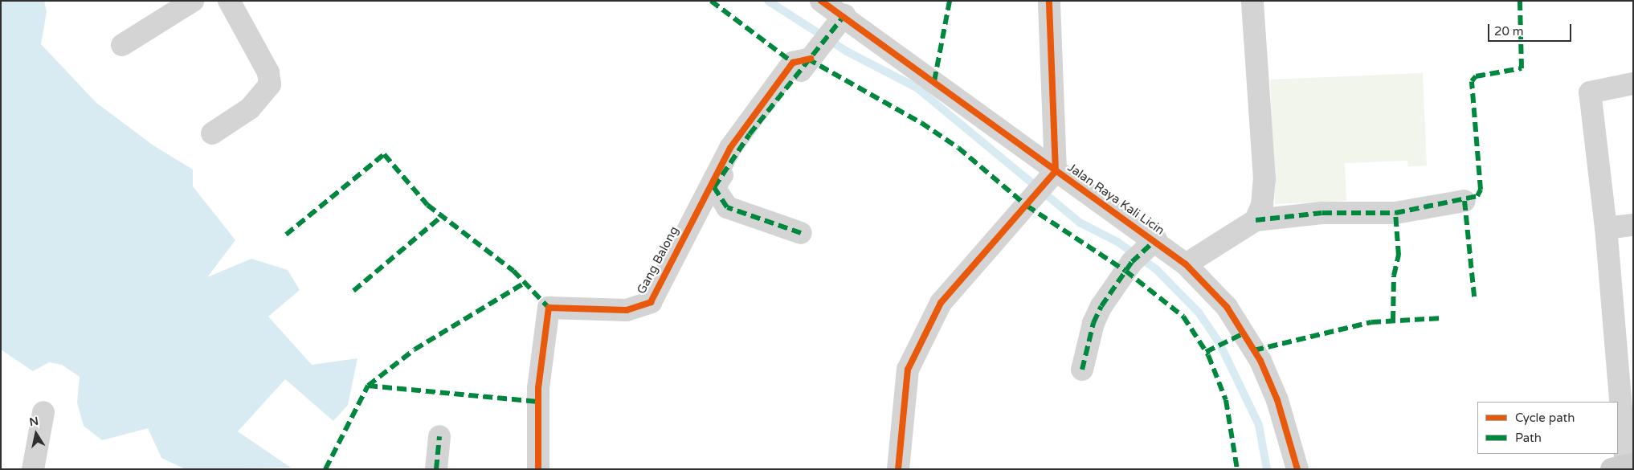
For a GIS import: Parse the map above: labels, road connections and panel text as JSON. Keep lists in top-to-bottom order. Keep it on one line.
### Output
{"streets":{"street":["Jalan Raya Kali Licin","Gang Balong"]},"legend":["Cycle path","Path"],"scale_bar":"20 m","north":"top"}
